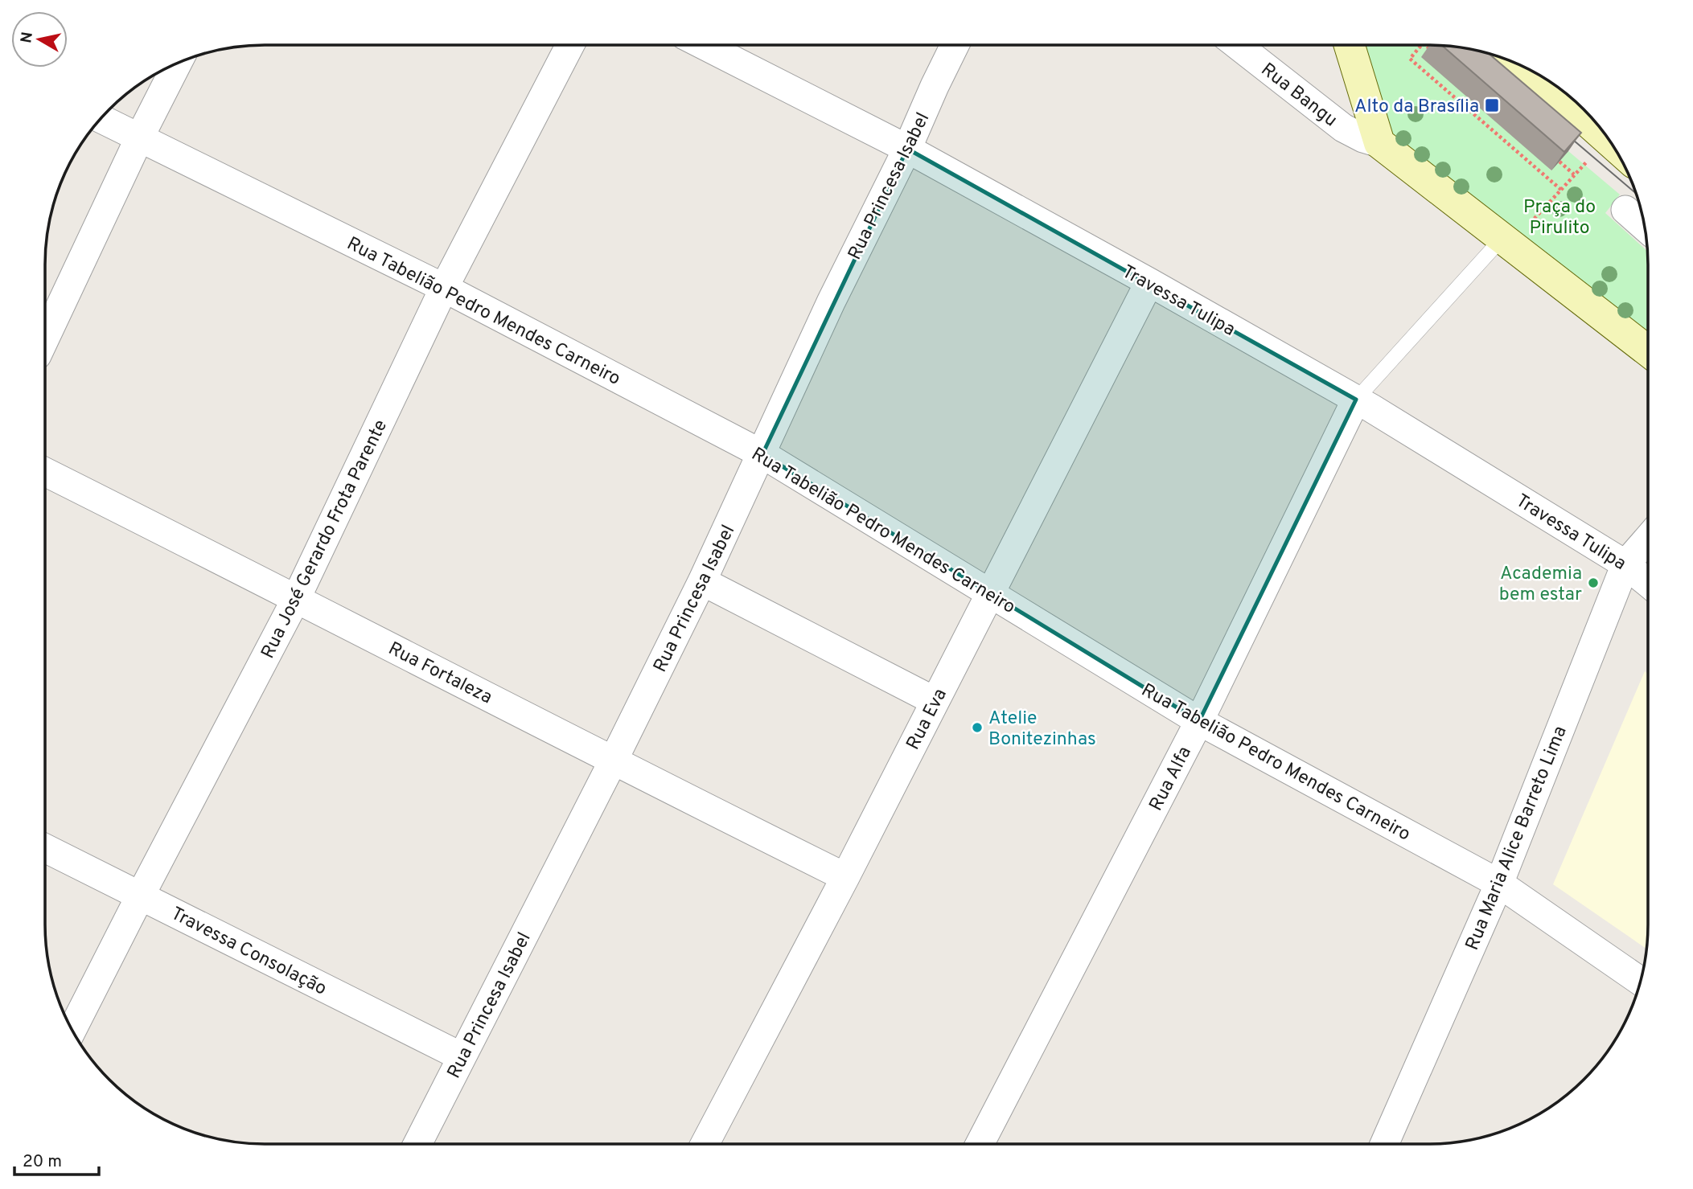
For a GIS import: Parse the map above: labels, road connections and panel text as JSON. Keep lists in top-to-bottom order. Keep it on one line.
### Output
{"streets":{"street":["Rua Bangu","Rua Princesa Isabel","Travessa Tulipa","Rua Tabelião Pedro Mendes Carneiro","Rua José Gerardo Frota Parente","Rua Fortaleza","Rua Eva","Rua Alfa","Rua Maria Alice Barreto Lima","Travessa Consolação"]},"crossings":[["Rua Princesa Isabel","Travessa Tulipa"],["Rua Princesa Isabel","Rua Tabelião Pedro Mendes Carneiro"],["Rua Princesa Isabel","Rua Fortaleza"],["Rua Princesa Isabel","Travessa Consolação"],["Travessa Tulipa","Rua Eva"],["Travessa Tulipa","Rua Alfa"],["Travessa Tulipa","Rua Maria Alice Barreto Lima"],["Rua Tabelião Pedro Mendes Carneiro","Rua José Gerardo Frota Parente"],["Rua Tabelião Pedro Mendes Carneiro","Rua Eva"],["Rua Tabelião Pedro Mendes Carneiro","Rua Alfa"],["Rua Tabelião Pedro Mendes Carneiro","Rua Maria Alice Barreto Lima"],["Rua José Gerardo Frota Parente","Rua Fortaleza"],["Rua José Gerardo Frota Parente","Travessa Consolação"],["Rua Fortaleza","Rua Eva"]],"parks":["Praça do Pirulito"],"places":{"transit":["Alto da Brasília"],"other":["Academia bem estar","Atelie Bonitezinhas"]},"scale_bar":"20 m","north":"left"}
